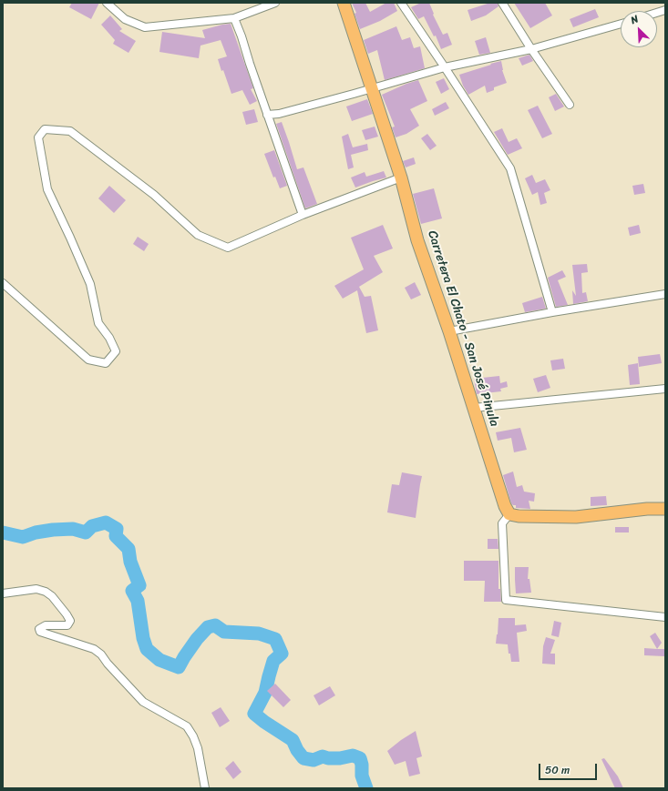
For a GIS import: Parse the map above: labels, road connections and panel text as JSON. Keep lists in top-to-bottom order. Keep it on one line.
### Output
{"streets":{"main road":["Carretera El Chato - San José Pinula"]},"scale_bar":"50 m","north":"top left"}
